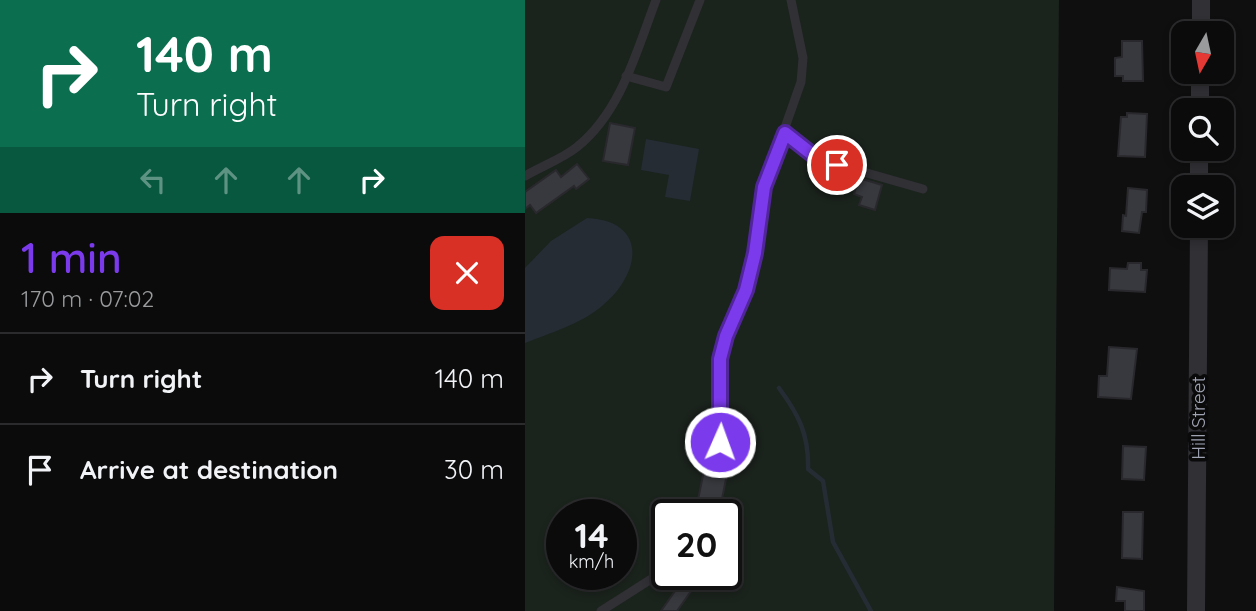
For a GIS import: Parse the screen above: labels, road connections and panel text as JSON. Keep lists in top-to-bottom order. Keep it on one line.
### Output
{"streets":{"street":["Hill Street"]},"north":"bottom","page":{"turn":["140 m","Turn right"],"heading":["1 min","170 m · 07:02"],"list":[{"name":"Turn right","value":"140 m"},{"name":"Arrive at destination","value":"30 m"}],"speed":"14 km/h","limit":"20"}}
